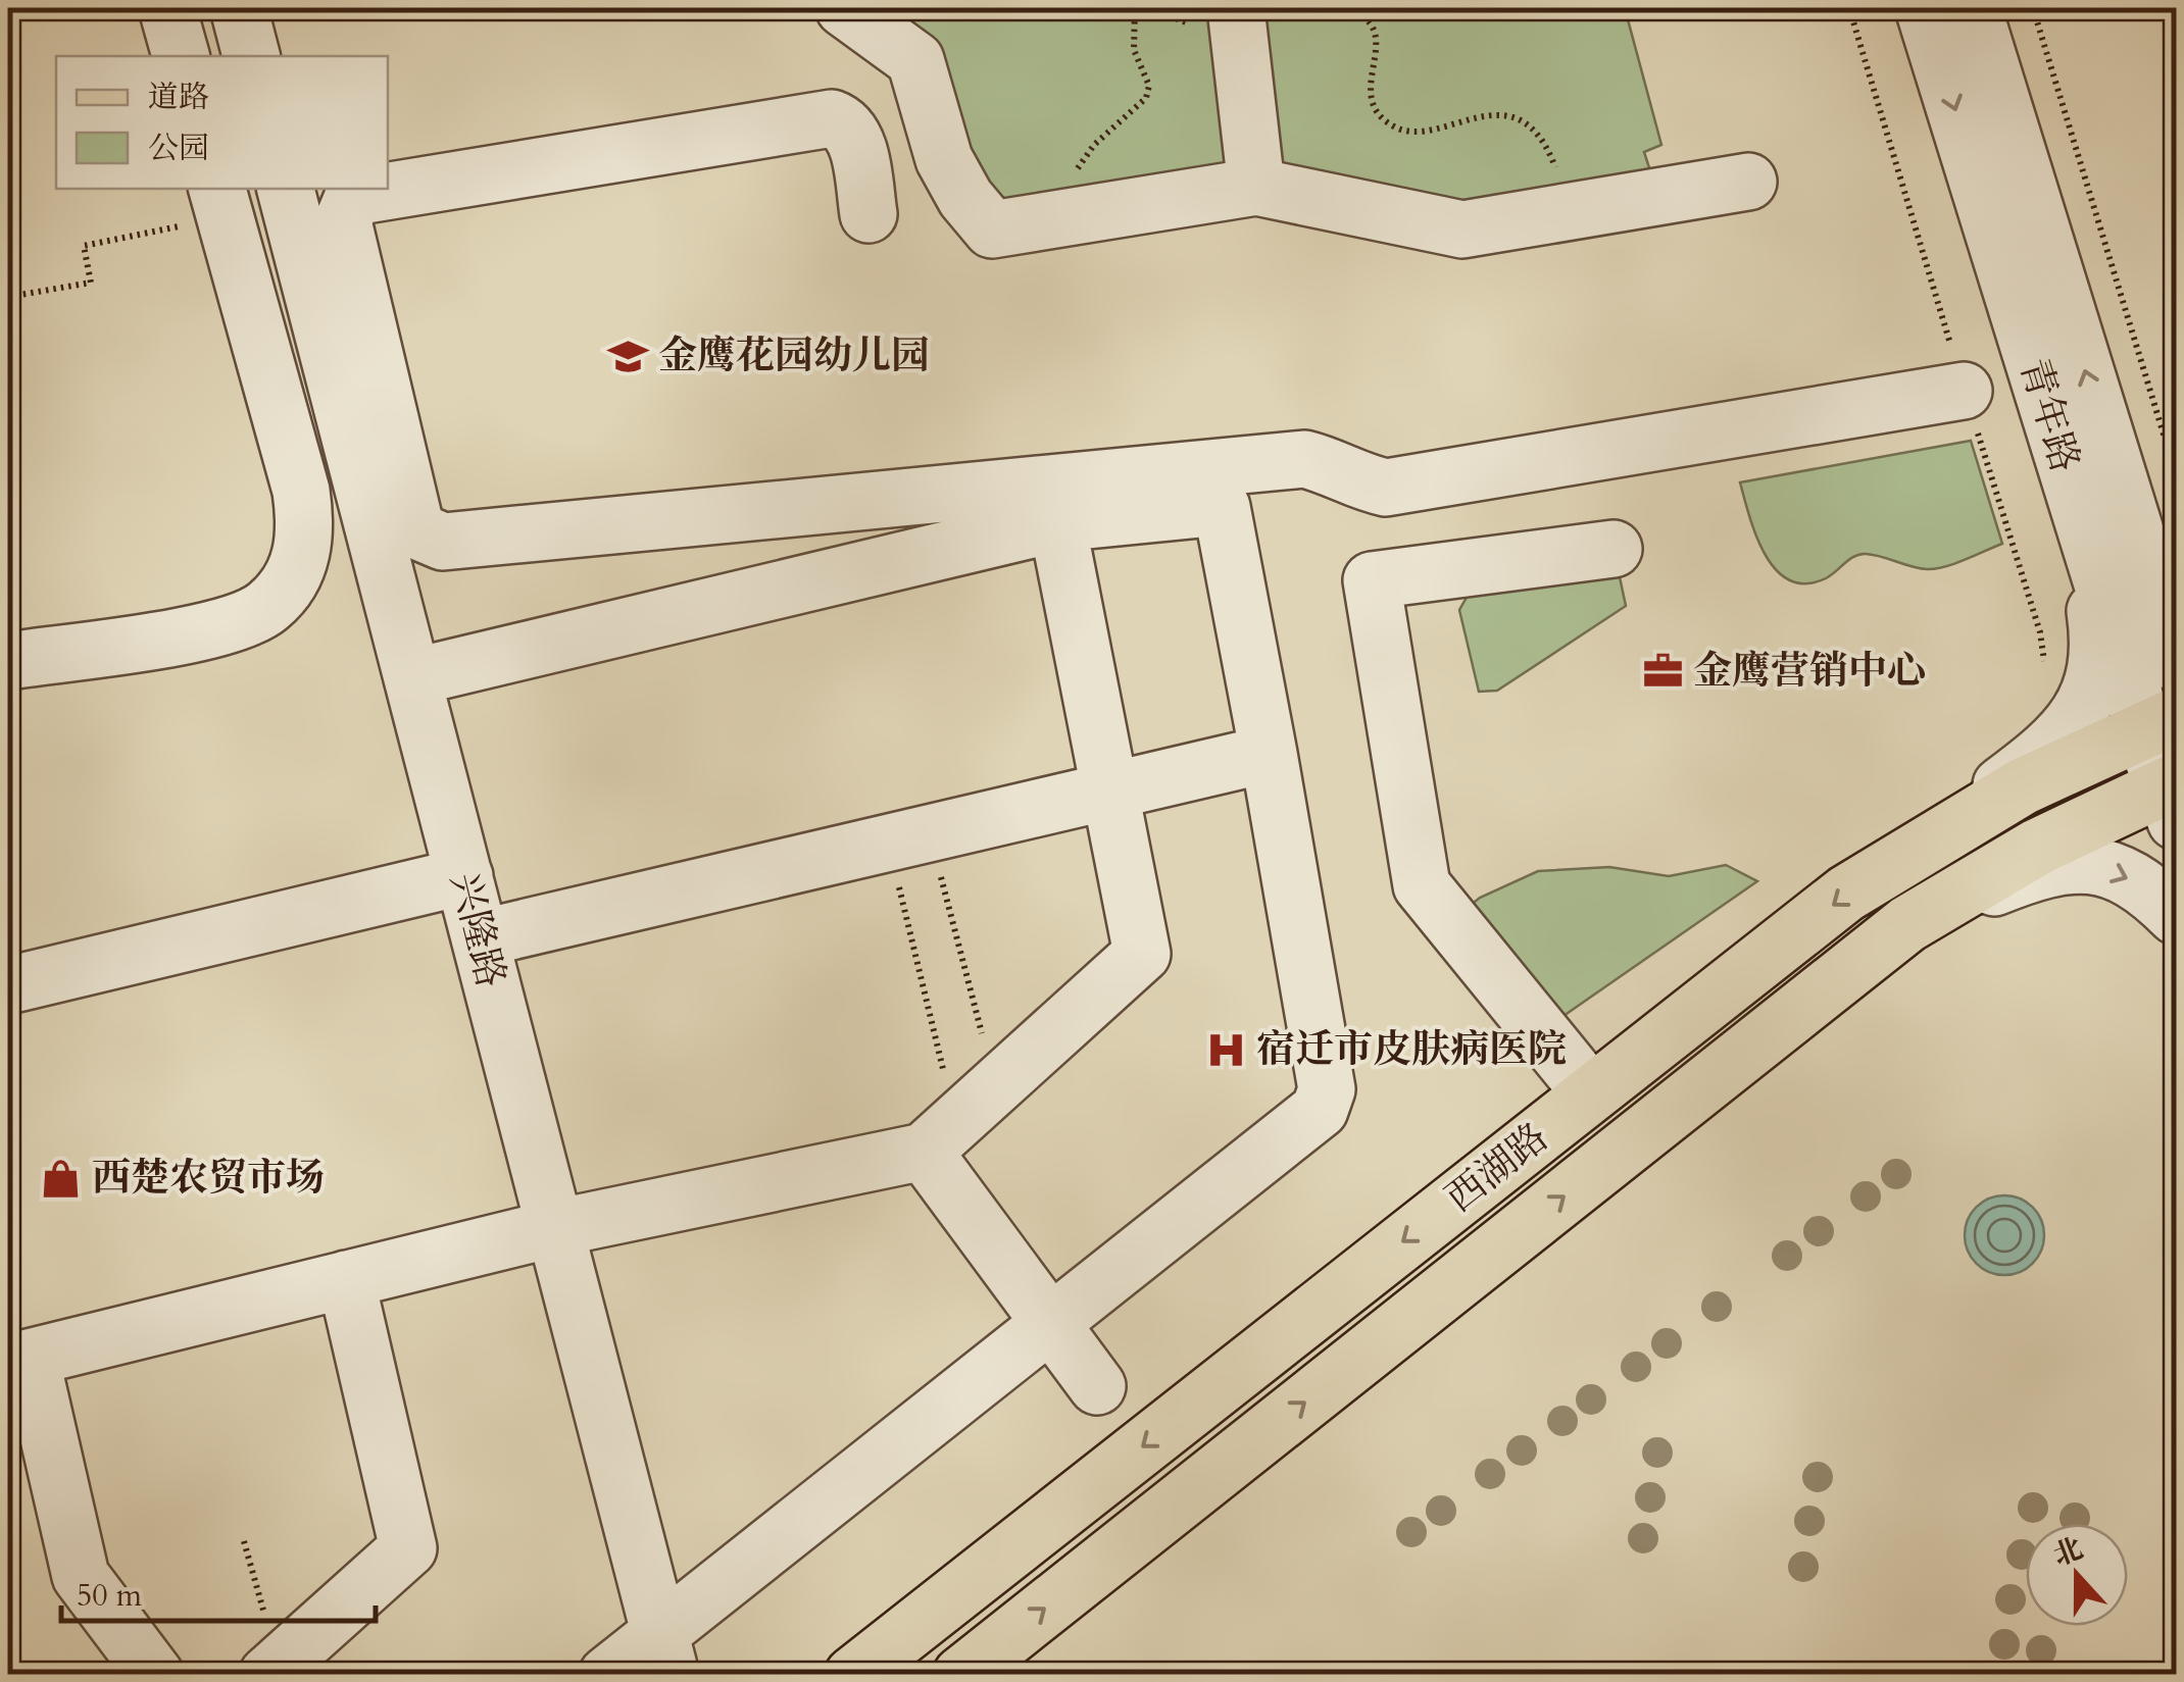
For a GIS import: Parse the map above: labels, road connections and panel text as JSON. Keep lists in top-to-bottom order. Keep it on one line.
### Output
{"streets":{"main road":["西湖路"],"street":["青年路","兴隆路"]},"crossings":[["青年路","西湖路"]],"places":{"school or university":["金鹰花园幼儿园"],"office":["金鹰营销中心"],"hospital":["宿迁市皮肤病医院"],"shop":["西楚农贸市场"]},"legend":["道路","公园"],"scale_bar":"50 m","north":"top"}
